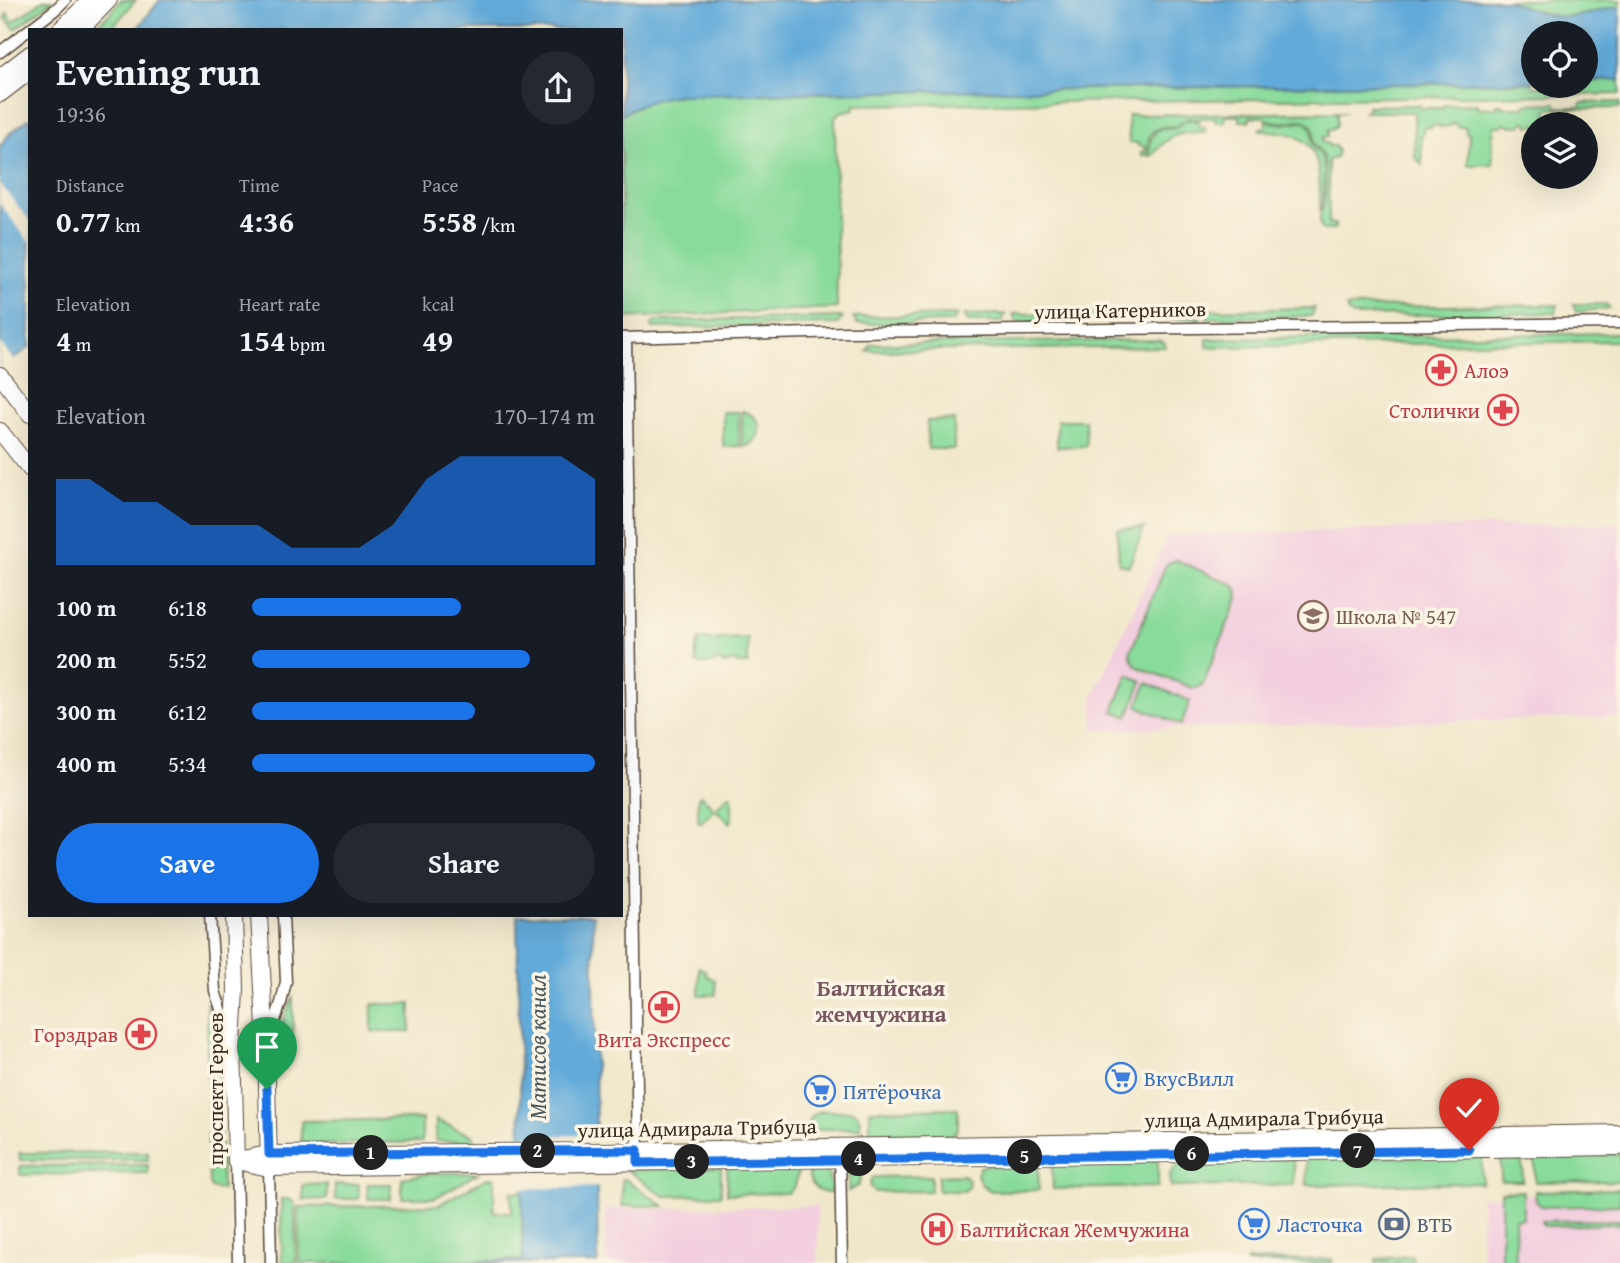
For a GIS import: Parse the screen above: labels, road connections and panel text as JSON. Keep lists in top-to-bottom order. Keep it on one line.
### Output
{"streets":{"street":["улица Катерников","проспект Героев","улица Адмирала Трибуца"]},"crossings":[["проспект Героев","улица Адмирала Трибуца"]],"districts":["Балтийская жемчужина"],"water":["Матисов канал"],"places":{"pharmacy":["Алоэ","Столички","Вита Экспресс","Горздрав"],"school or university":["Школа № 547"],"supermarket":["ВкусВилл","Пятёрочка","Ласточка"],"bank":["ВТБ"],"hospital":["Балтийская Жемчужина"]},"page":{"heading":["Evening run","19:36"],"stats":[["Distance","0.77 km"],["Time","4:36"],["Pace","5:58 /km"],["Elevation","4 m"],["Heart rate","154 bpm"],["kcal","49"]],"chart":["Elevation","170–174 m"],"list":[{"name":"100 m","note":"6:18"},{"name":"200 m","note":"5:52"},{"name":"300 m","note":"6:12"},{"name":"400 m","note":"5:34"}],"buttons":["Save","Share"],"pins":["2","7","1","6","5","4","3"]}}
